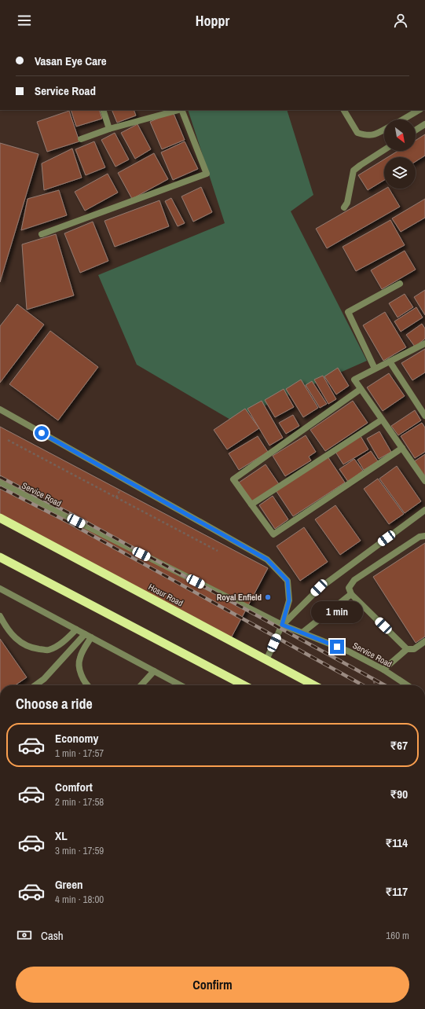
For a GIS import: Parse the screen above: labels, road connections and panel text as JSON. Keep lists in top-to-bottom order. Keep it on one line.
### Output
{"streets":{"highway":["Hosur Road"],"street":["Service Road"]},"places":["Royal Enfield"],"north":"bottom right","page":{"header":"Hoppr","banner":["Vasan Eye Care","Service Road"],"bubble":"1 min","heading":"Choose a ride","list":[{"name":"Economy","note":"1 min · 17:57","value":"₹67"},{"name":"Comfort","note":"2 min · 17:58","value":"₹90"},{"name":"XL","note":"3 min · 17:59","value":"₹114"},{"name":"Green","note":"4 min · 18:00","value":"₹117"}],"pay":["Cash","160 m"],"buttons":"Confirm"}}
